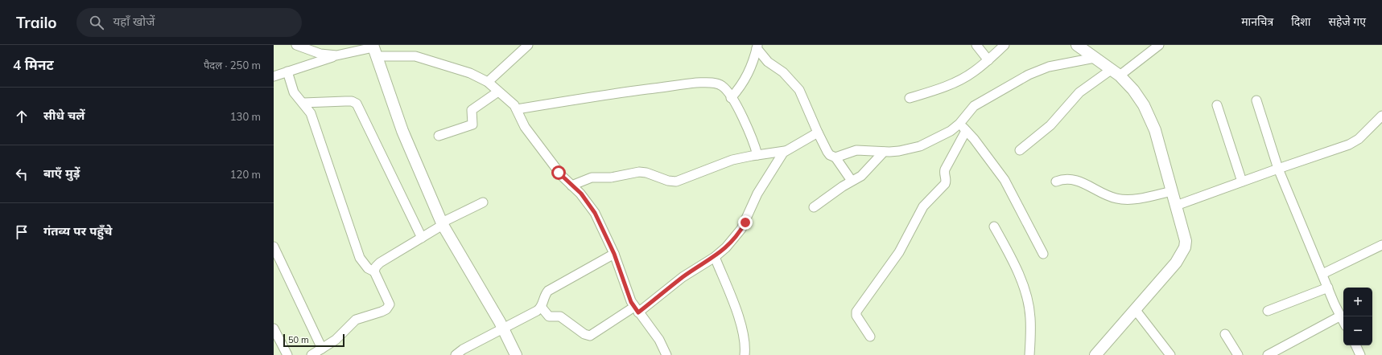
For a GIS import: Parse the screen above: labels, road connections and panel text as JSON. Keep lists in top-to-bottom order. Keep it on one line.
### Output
{"scale_bar":"50 m","page":{"header":"Trailo","search":"यहाँ खोजें","nav":["मानचित्र","दिशा","सहेजे गए"],"heading":["4 मिनट","पैदल · 250 m"],"list":[["सीधे चलें","130 m"],["बाएँ मुड़ें","120 m"],"गंतव्य पर पहुँचे"],"map_buttons":["+","−"],"scale":"50 m"}}
